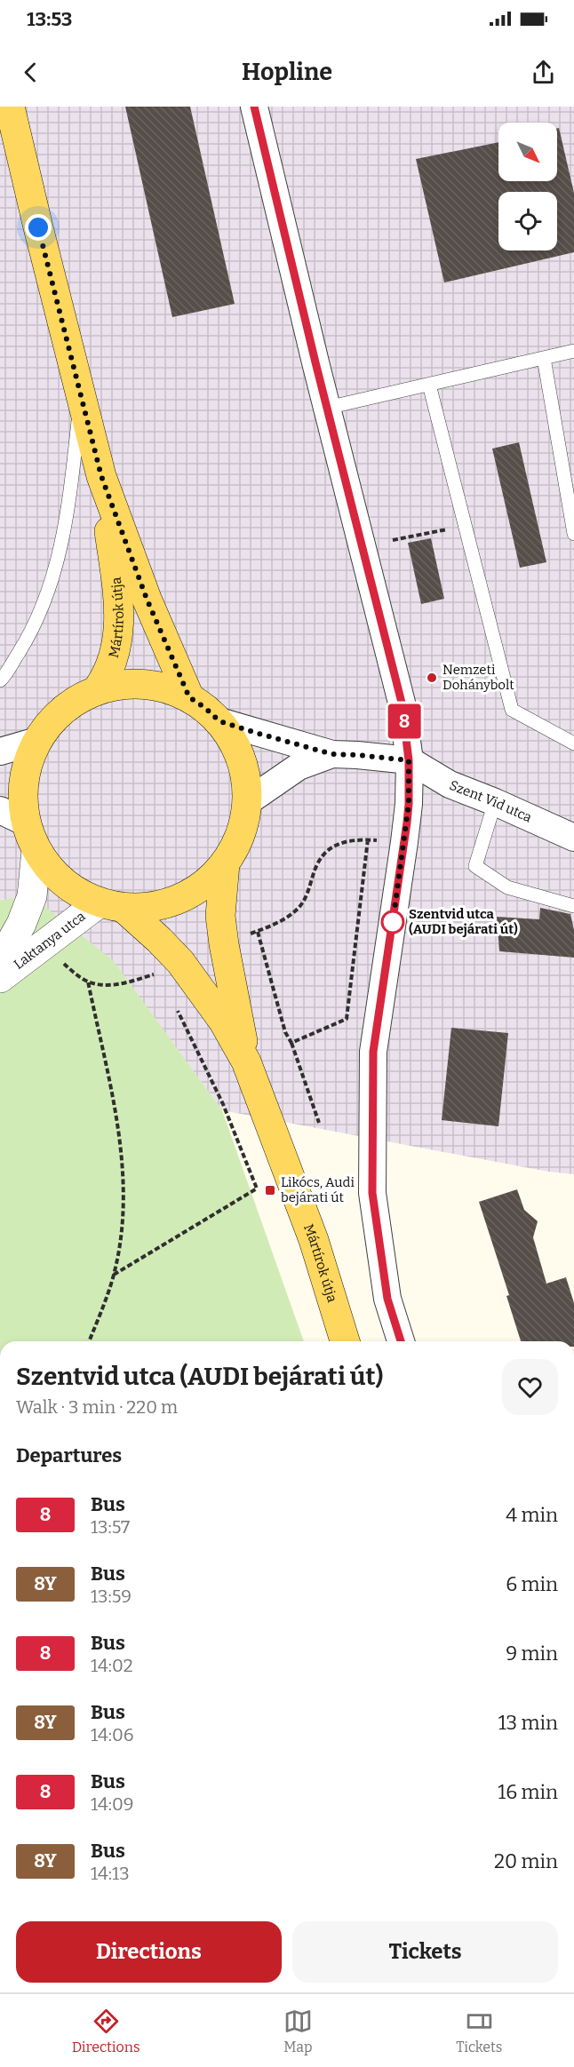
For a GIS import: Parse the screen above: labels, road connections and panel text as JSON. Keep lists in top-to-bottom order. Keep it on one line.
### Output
{"streets":{"main road":["Mártírok útja"],"street":["Szent Vid utca","Laktanya utca"]},"crossings":[["Mártírok útja","Laktanya utca"]],"places":{"other":["Nemzeti Dohánybolt","Szentvid utca (AUDI bejárati út)"],"transit":["Likócs, Audi bejárati út"]},"lines":["bus line 8"],"north":"bottom right","page":{"status":"13:53","header":"Hopline","on_map":"8","heading":[["Szentvid utca (AUDI bejárati út)","Walk · 3 min · 220 m"],"Departures"],"list":[{"mark":"8","name":"Bus","note":"13:57","value":"4 min"},{"mark":"8Y","name":"Bus","note":"13:59","value":"6 min"},{"mark":"8","name":"Bus","note":"14:02","value":"9 min"},{"mark":"8Y","name":"Bus","note":"14:06","value":"13 min"},{"mark":"8","name":"Bus","note":"14:09","value":"16 min"},{"mark":"8Y","name":"Bus","note":"14:13","value":"20 min"}],"buttons":["Directions","Tickets"],"tabs":["Directions","Map","Tickets"]}}
